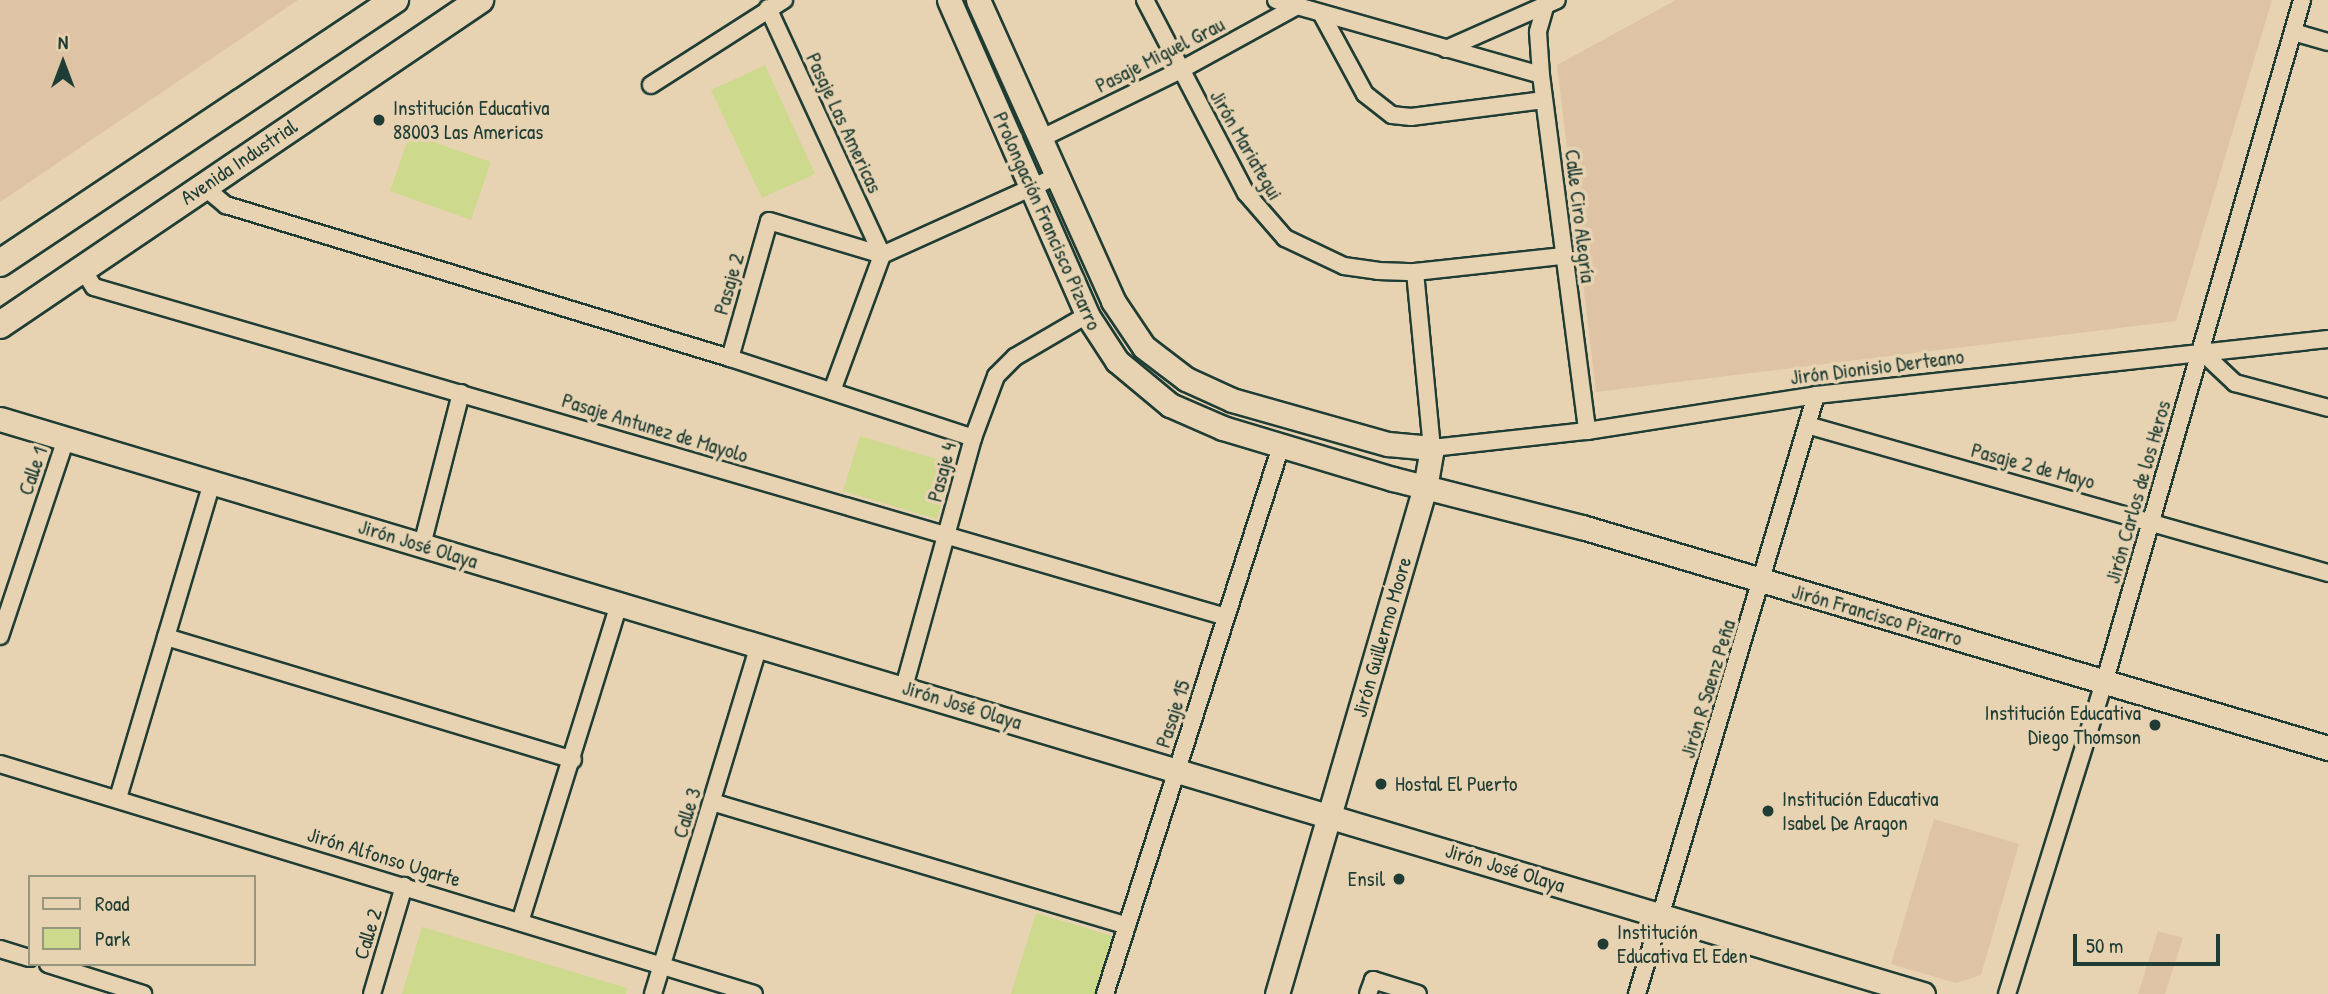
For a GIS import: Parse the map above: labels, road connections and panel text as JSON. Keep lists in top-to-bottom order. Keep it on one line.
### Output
{"streets":{"main road":["Avenida Industrial","Prolongación Francisco Pizarro","Jirón José Olaya","Jirón Francisco Pizarro","Jirón Guillermo Moore"],"street":["Pasaje Miguel Grau","Pasaje Las Americas","Jirón Mariategui","Calle Ciro Alegría","Pasaje 2","Jirón Dionisio Derteano","Pasaje Antunez de Mayolo","Pasaje 2 de Mayo","Calle 1","Pasaje 4","Jirón Carlos de los Heros","Jirón R Saenz Peña","Pasaje 15","Calle 3","Jirón Alfonso Ugarte","Calle 2"]},"crossings":[["Pasaje Miguel Grau","Jirón Mariategui"],["Pasaje Miguel Grau","Prolongación Francisco Pizarro"],["Pasaje Las Americas","Pasaje 2"],["Jirón Mariategui","Calle Ciro Alegría"],["Jirón Mariategui","Jirón Guillermo Moore"],["Avenida Industrial","Pasaje Antunez de Mayolo"],["Calle Ciro Alegría","Jirón Dionisio Derteano"],["Prolongación Francisco Pizarro","Jirón Dionisio Derteano"],["Prolongación Francisco Pizarro","Pasaje 4"],["Prolongación Francisco Pizarro","Jirón Francisco Pizarro"],["Prolongación Francisco Pizarro","Jirón Guillermo Moore"],["Prolongación Francisco Pizarro","Pasaje 15"],["Jirón Dionisio Derteano","Jirón Carlos de los Heros"],["Jirón Dionisio Derteano","Jirón Guillermo Moore"],["Jirón Dionisio Derteano","Jirón R Saenz Peña"],["Pasaje Antunez de Mayolo","Pasaje 4"],["Pasaje Antunez de Mayolo","Pasaje 15"],["Pasaje 2 de Mayo","Jirón Carlos de los Heros"],["Pasaje 2 de Mayo","Jirón R Saenz Peña"],["Calle 1","Jirón José Olaya"],["Pasaje 4","Jirón José Olaya"],["Jirón Carlos de los Heros","Jirón Francisco Pizarro"],["Jirón José Olaya","Jirón Guillermo Moore"],["Jirón José Olaya","Jirón R Saenz Peña"],["Jirón José Olaya","Pasaje 15"],["Jirón José Olaya","Calle 3"],["Jirón Francisco Pizarro","Jirón Guillermo Moore"],["Jirón Francisco Pizarro","Jirón R Saenz Peña"],["Calle 3","Jirón Alfonso Ugarte"],["Jirón Alfonso Ugarte","Calle 2"]],"places":["Institución Educativa 88003 Las Americas","Institución Educativa Diego Thomson","Hostal El Puerto","Institución Educativa Isabel De Aragon","Ensil","Institución Educativa El Eden"],"legend":["Road","Park"],"scale_bar":"50 m","north":"top"}
